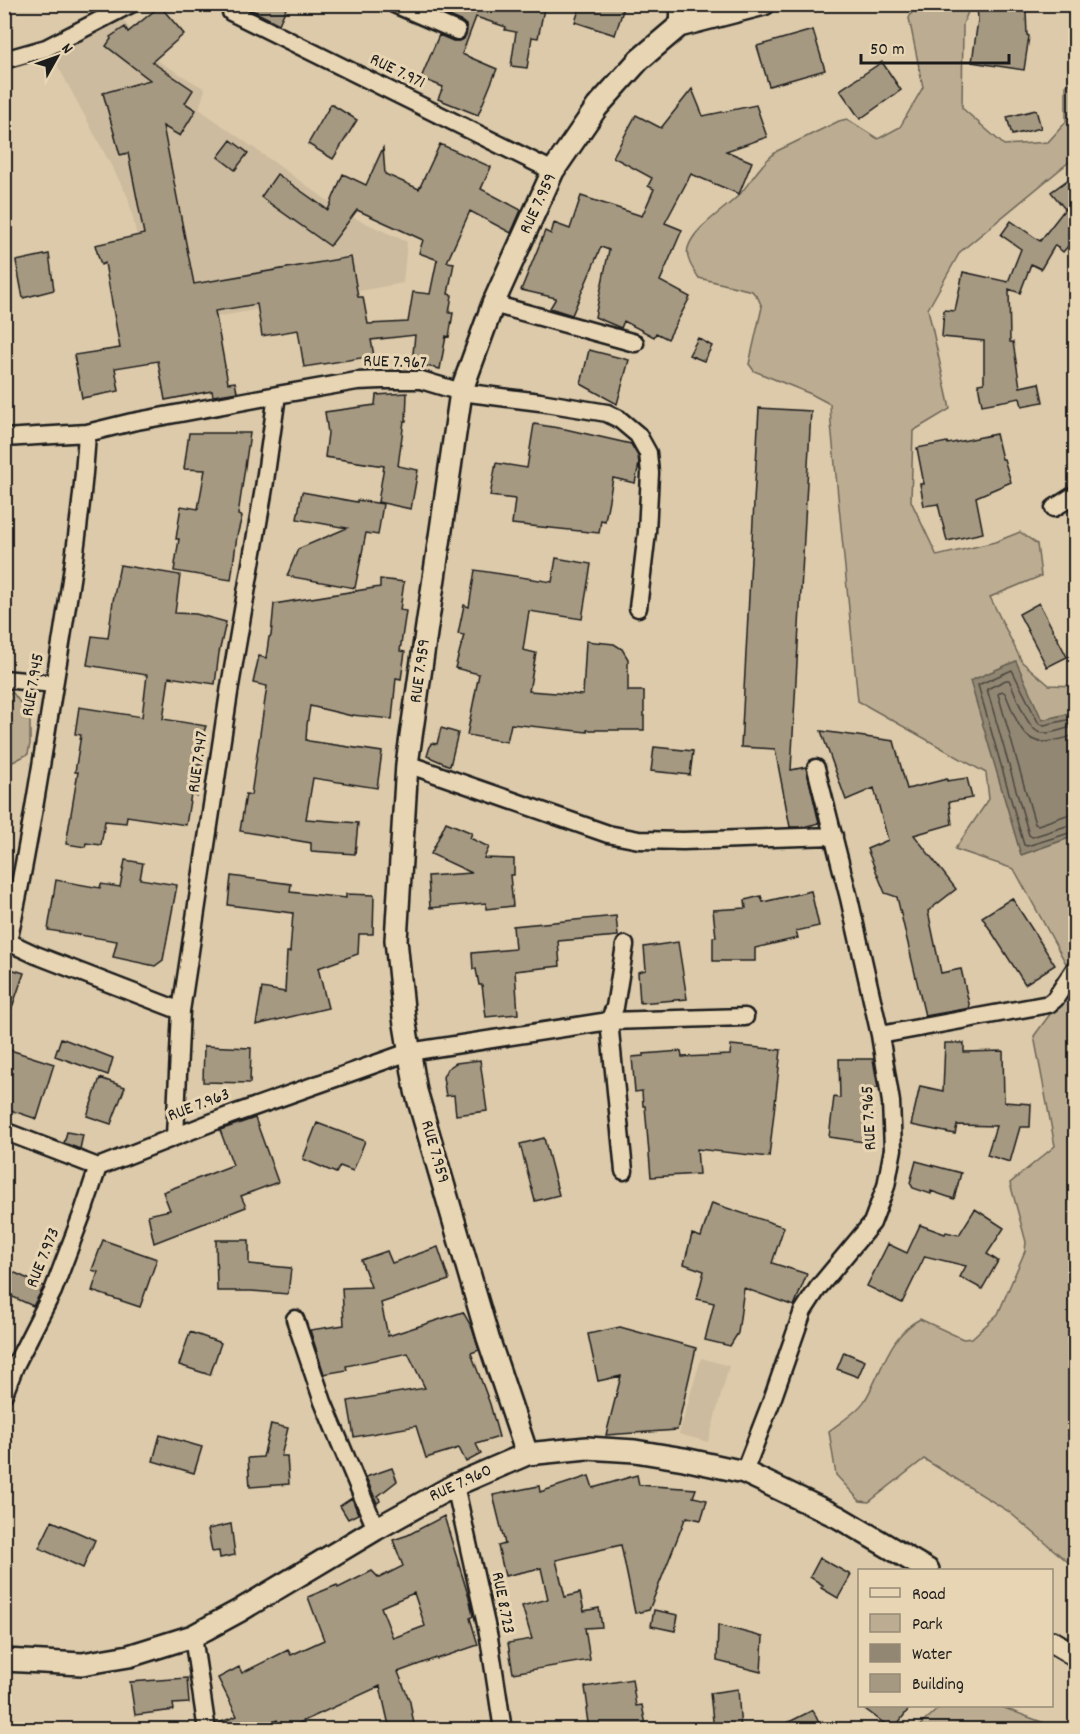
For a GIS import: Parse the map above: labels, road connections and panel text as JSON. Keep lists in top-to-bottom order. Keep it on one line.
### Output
{"streets":{"street":["RUE 7.971","RUE 7.959","RUE 7.967","RUE 7.945","RUE 7.947","RUE 7.963","RUE 7.965","RUE 7.973","RUE 7.960","RUE 8.723"]},"crossings":[["RUE 7.971","RUE 7.959"],["RUE 7.959","RUE 7.967"],["RUE 7.959","RUE 7.963"],["RUE 7.959","RUE 7.960"],["RUE 7.967","RUE 7.945"],["RUE 7.967","RUE 7.947"],["RUE 7.947","RUE 7.963"],["RUE 7.963","RUE 7.973"],["RUE 7.965","RUE 7.960"],["RUE 7.960","RUE 8.723"]],"legend":["Road","Park","Water","Building"],"scale_bar":"50 m","north":"top right"}
